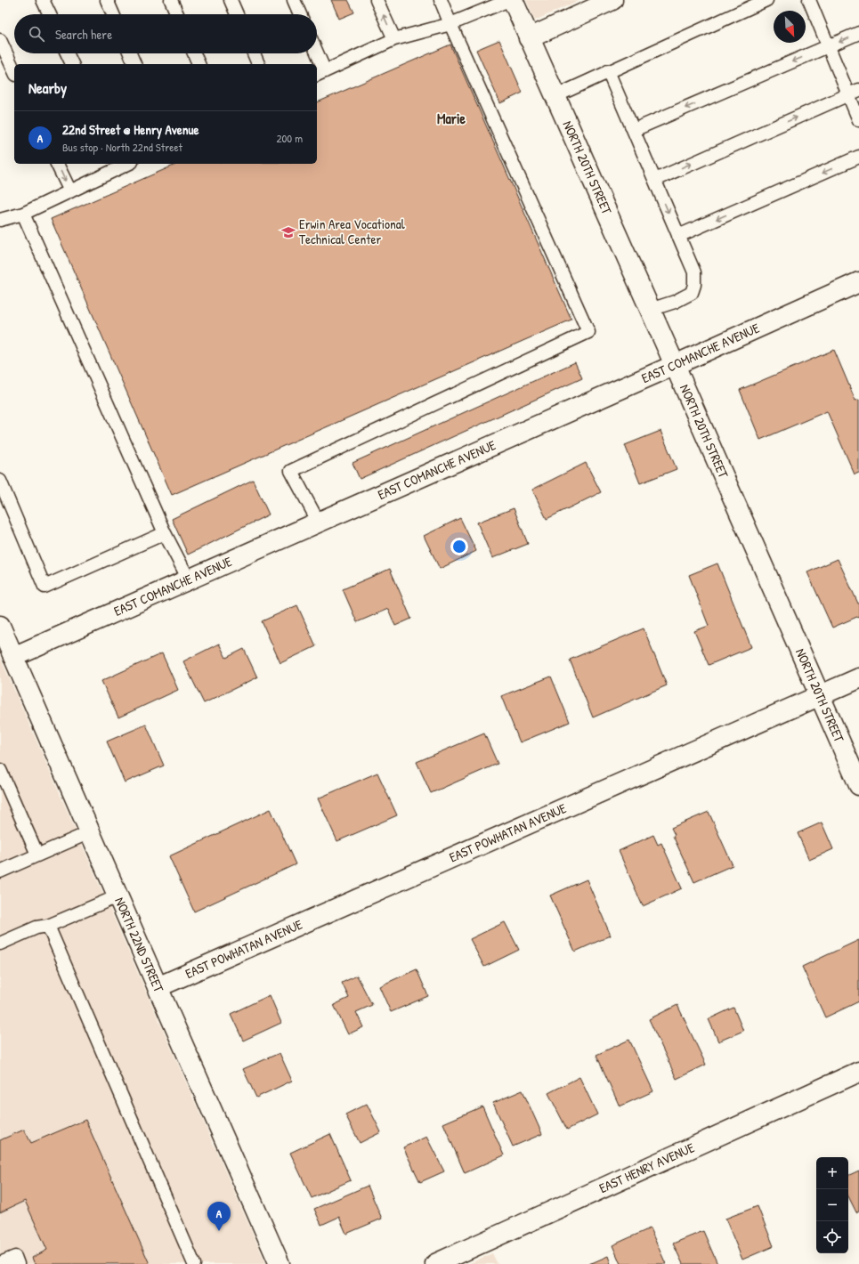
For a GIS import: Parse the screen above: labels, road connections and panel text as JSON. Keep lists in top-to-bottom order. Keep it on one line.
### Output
{"streets":{"street":["NORTH 20TH STREET","EAST COMANCHE AVENUE","EAST POWHATAN AVENUE","NORTH 22ND STREET","EAST HENRY AVENUE"]},"crossings":[["NORTH 20TH STREET","EAST COMANCHE AVENUE"],["NORTH 20TH STREET","EAST POWHATAN AVENUE"],["EAST COMANCHE AVENUE","NORTH 22ND STREET"],["EAST POWHATAN AVENUE","NORTH 22ND STREET"]],"districts":["Marie"],"places":{"school or university":["Erwin Area Vocational Technical Center"]},"north":"bottom right","page":{"search":"Search here","heading":"Nearby","list":[{"mark":"A","name":"22nd Street @ Henry Avenue","note":"Bus stop · North 22nd Street","value":"200 m"}],"map_buttons":["+","−"],"pins":"A"}}
